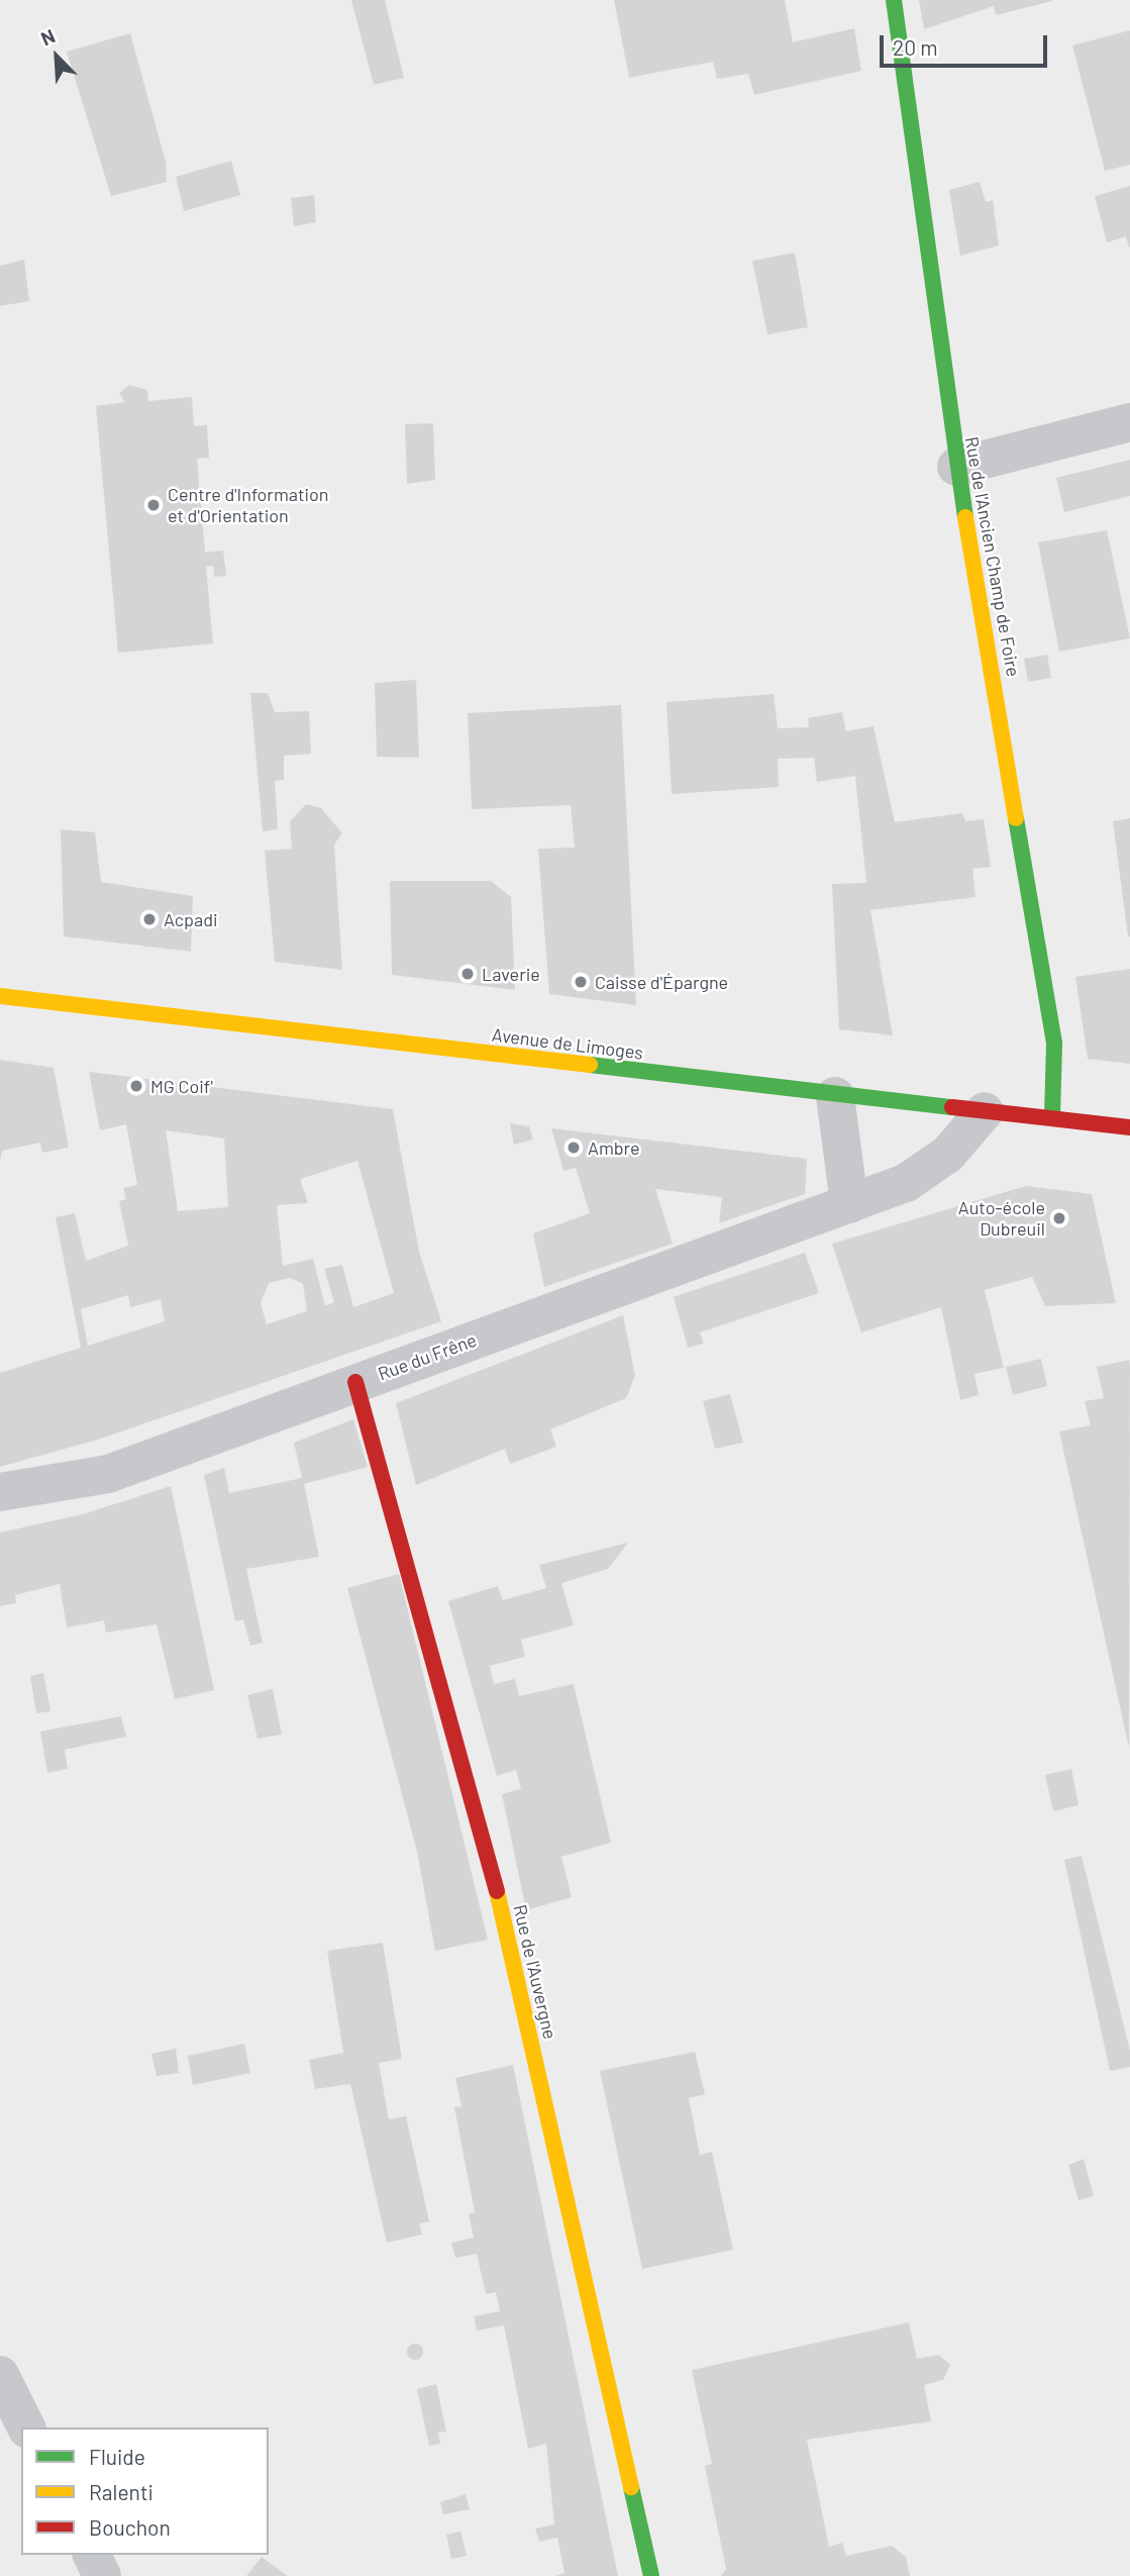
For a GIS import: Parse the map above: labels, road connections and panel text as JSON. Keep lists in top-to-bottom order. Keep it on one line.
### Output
{"streets":{"street":["Rue de l'Ancien Champ de Foire","Avenue de Limoges","Rue du Frêne","Rue de l'Auvergne"]},"crossings":[["Rue de l'Ancien Champ de Foire","Avenue de Limoges"],["Avenue de Limoges","Rue du Frêne"],["Rue du Frêne","Rue de l'Auvergne"]],"places":["Centre d'Information et d'Orientation","Acpadi","Laverie","Caisse d'Épargne","MG Coif'","Ambre","Auto-école Dubreuil"],"legend":["Fluide","Ralenti","Bouchon"],"scale_bar":"20 m","north":"top left"}
